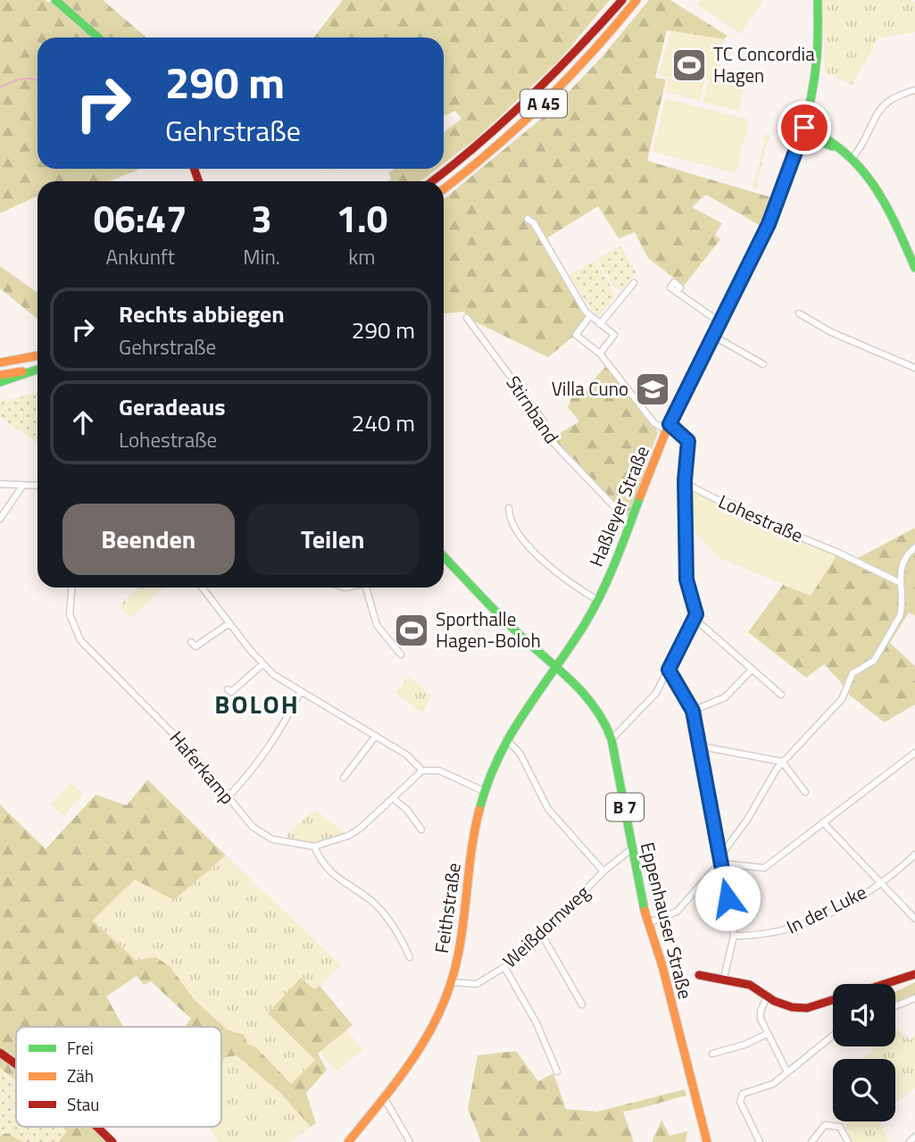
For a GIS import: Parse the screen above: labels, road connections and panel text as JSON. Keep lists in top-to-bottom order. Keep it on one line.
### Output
{"streets":{"main road":["A 45","Haßleyer Straße","B 7","Feithstraße","Eppenhauser Straße"],"street":["Stirnband","Lohestraße","Haferkamp","In der Luke","Weißdornweg"]},"crossings":[["Stirnband","Haßleyer Straße"],["Haßleyer Straße","Feithstraße"],["Haßleyer Straße","Eppenhauser Straße"],["Feithstraße","Eppenhauser Straße"],["Feithstraße","Weißdornweg"],["Eppenhauser Straße","Weißdornweg"]],"districts":["BOLOH"],"places":{"sports":["TC Concordia Hagen","Sporthalle Hagen-Boloh"],"school or university":["Villa Cuno"]},"legend":["Frei","Zäh","Stau"],"page":{"turn":["290 m","Gehrstraße"],"eta":["06:47","Ankunft","3","Min.","1.0","km"],"list":[{"name":"Rechts abbiegen","note":"Gehrstraße","value":"290 m"},{"name":"Geradeaus","note":"Lohestraße","value":"240 m"}],"buttons":["Beenden","Teilen"]}}
